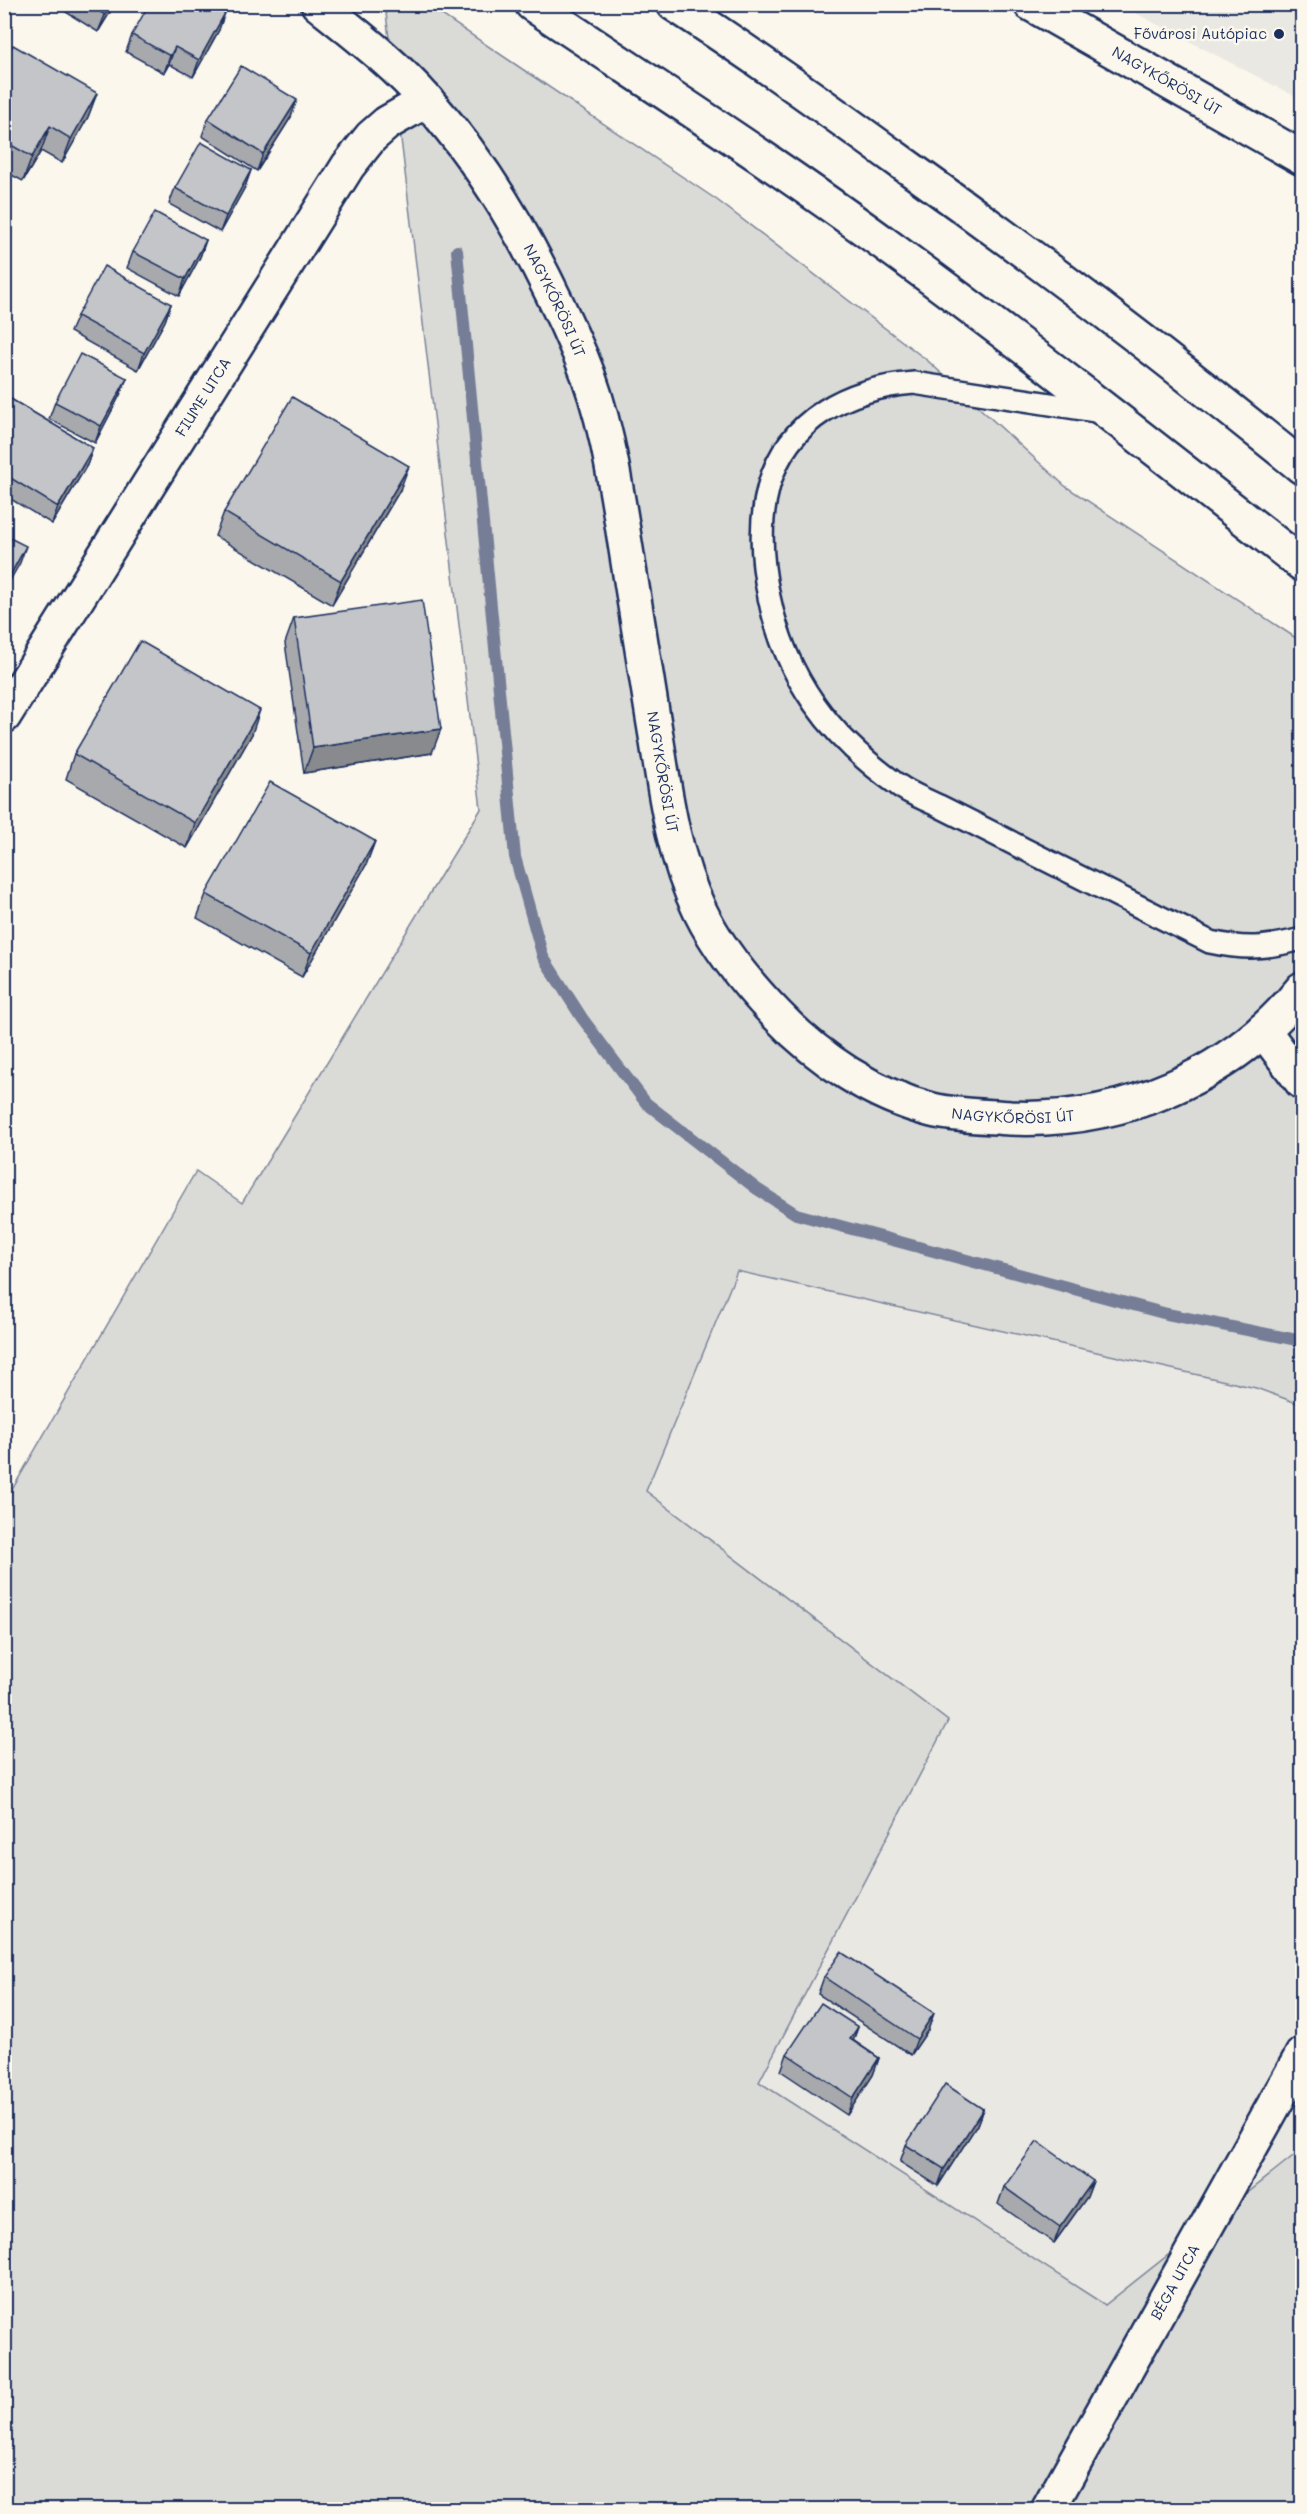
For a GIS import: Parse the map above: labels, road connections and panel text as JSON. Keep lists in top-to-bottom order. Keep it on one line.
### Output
{"streets":{"main road":["NAGYKŐRÖSI ÚT","FIUME UTCA","BÉGA UTCA"]},"crossings":[["NAGYKŐRÖSI ÚT","FIUME UTCA"]],"places":["Fővárosi Autópiac"]}
